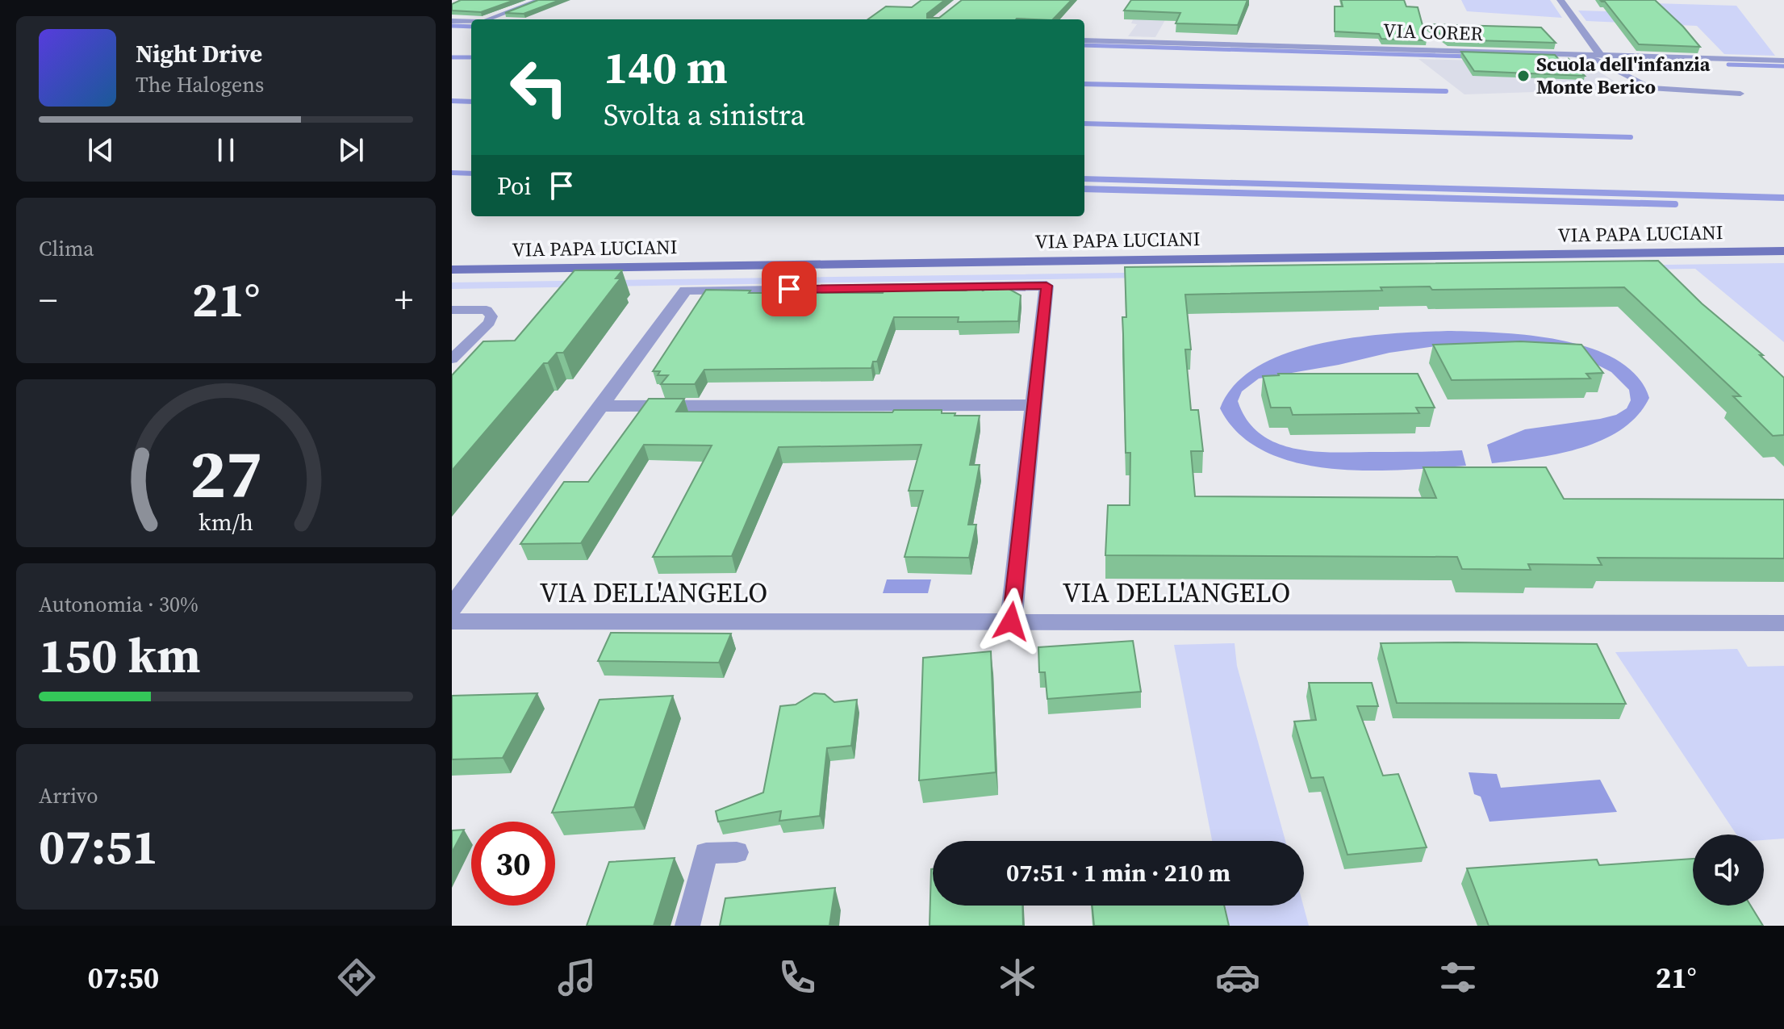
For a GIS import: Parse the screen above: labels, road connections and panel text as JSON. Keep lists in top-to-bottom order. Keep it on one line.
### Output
{"streets":{"main road":["VIA PAPA LUCIANI"],"street":["VIA CORER","VIA DELL'ANGELO"]},"places":["Scuola dell'infanzia Monte Berico"],"page":{"turn":["140 m","Svolta a sinistra"],"song":["Night Drive","The Halogens"],"then":"Poi","tile":["Clima",["Autonomia · 30%","150 km"],["Arrivo","07:51"]],"heat":["−","21°","+"],"limit":"30","trip":"07:51 · 1 min · 210 m","tabs":["07:50","21°"],"gauge":["27","km/h"]}}
